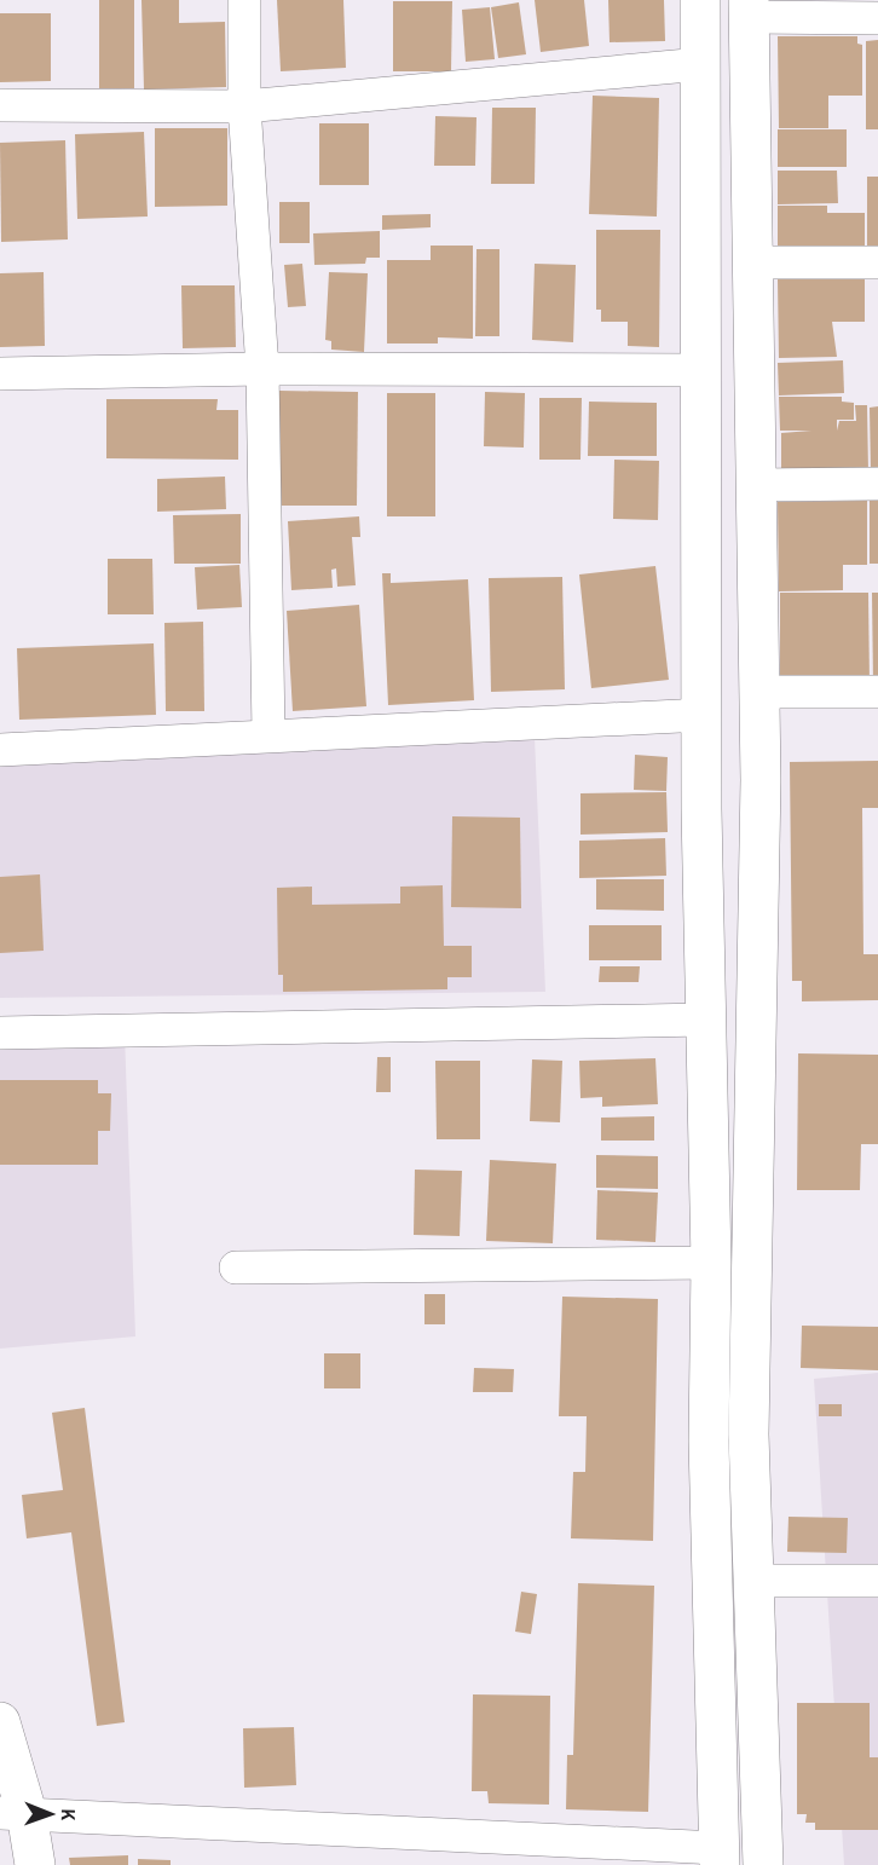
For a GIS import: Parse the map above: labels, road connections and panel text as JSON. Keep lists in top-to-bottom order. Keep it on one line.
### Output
{"north":"right"}
